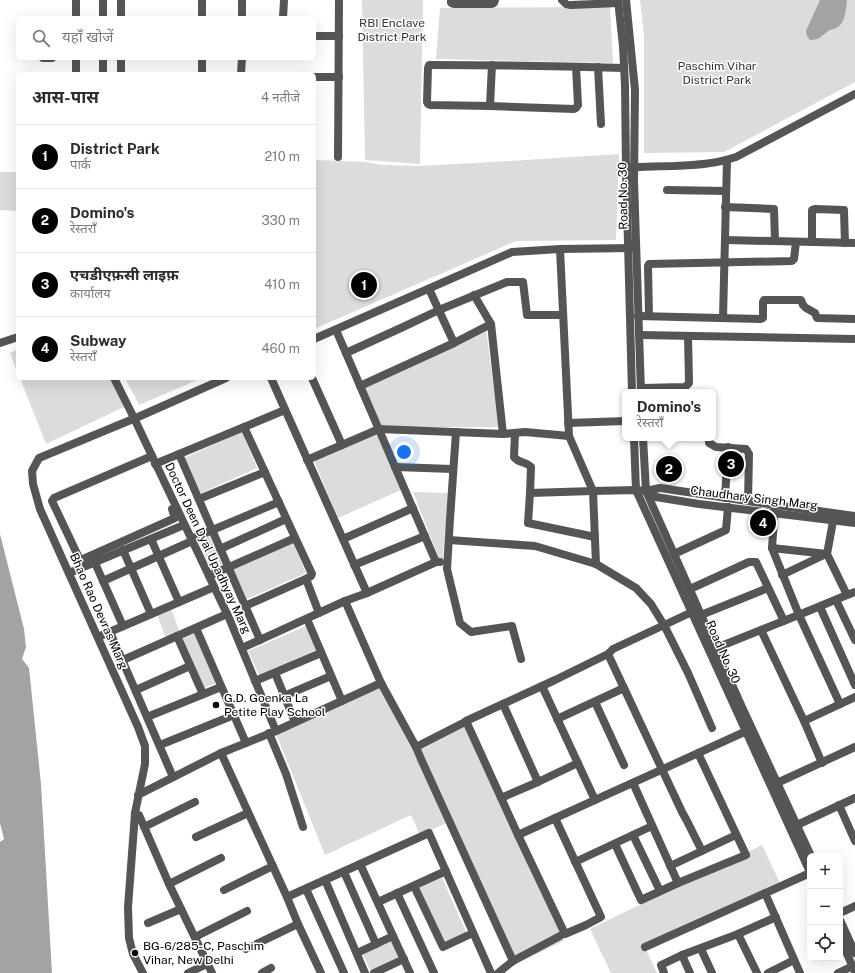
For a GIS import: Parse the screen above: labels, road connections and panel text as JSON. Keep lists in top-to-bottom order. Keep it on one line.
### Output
{"streets":{"street":["Road No. 30","Chaudhary Singh Marg","Doctor Deen Dyal Upadhyay Marg","Bhao Rao Devras Marg"]},"crossings":[["Road No. 30","Chaudhary Singh Marg"],["Doctor Deen Dyal Upadhyay Marg","Bhao Rao Devras Marg"]],"parks":["RBI Enclave District Park","Paschim Vihar District Park"],"places":["G.D. Goenka La Petite Play School","BG-6/285-C, Paschim Vihar, New Delhi"],"page":{"search":"यहाँ खोजें","heading":["आस-पास","4 नतीजे"],"list":[{"mark":"1","name":"District Park","note":"पार्क","value":"210 m"},{"mark":"2","name":"Domino's","note":"रेस्तराँ","value":"330 m"},{"mark":"3","name":"एचडीएफ़सी लाइफ़","note":"कार्यालय","value":"410 m"},{"mark":"4","name":"Subway","note":"रेस्तराँ","value":"460 m"}],"pins":["1","3","2","4"],"popup":["Domino's","रेस्तराँ"],"map_buttons":["+","−"]}}
